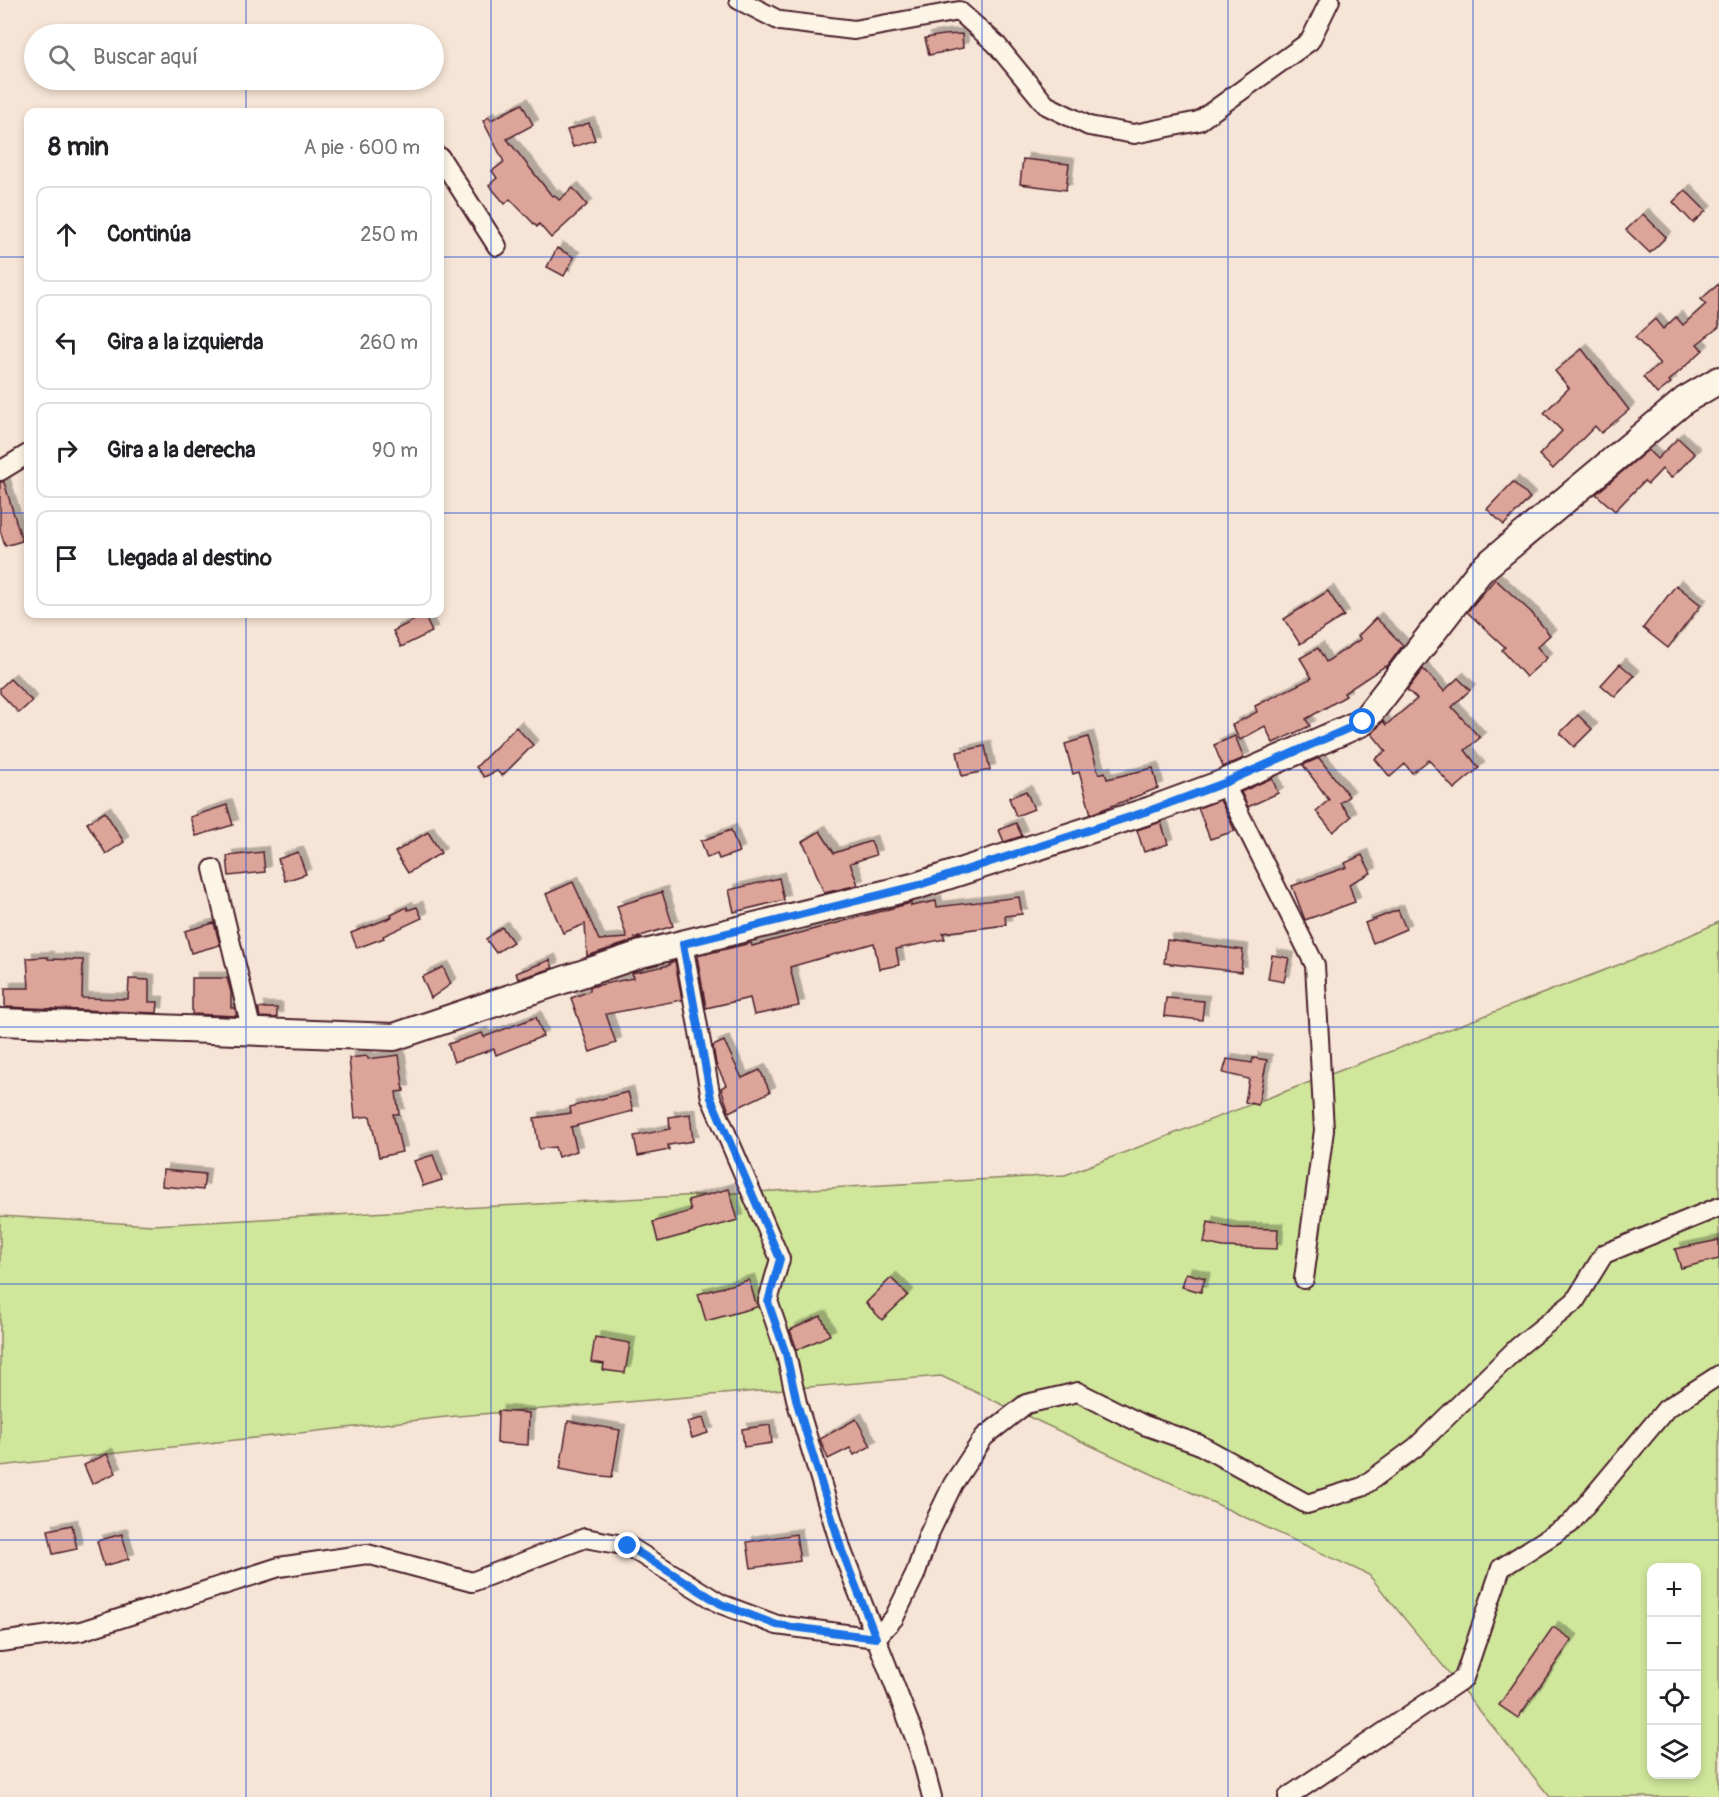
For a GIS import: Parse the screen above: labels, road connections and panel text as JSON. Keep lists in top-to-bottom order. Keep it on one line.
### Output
{"page":{"search":"Buscar aquí","heading":["8 min","A pie · 600 m"],"list":[["Continúa","250 m"],["Gira a la izquierda","260 m"],["Gira a la derecha","90 m"],"Llegada al destino"],"map_buttons":["+","−"]}}
